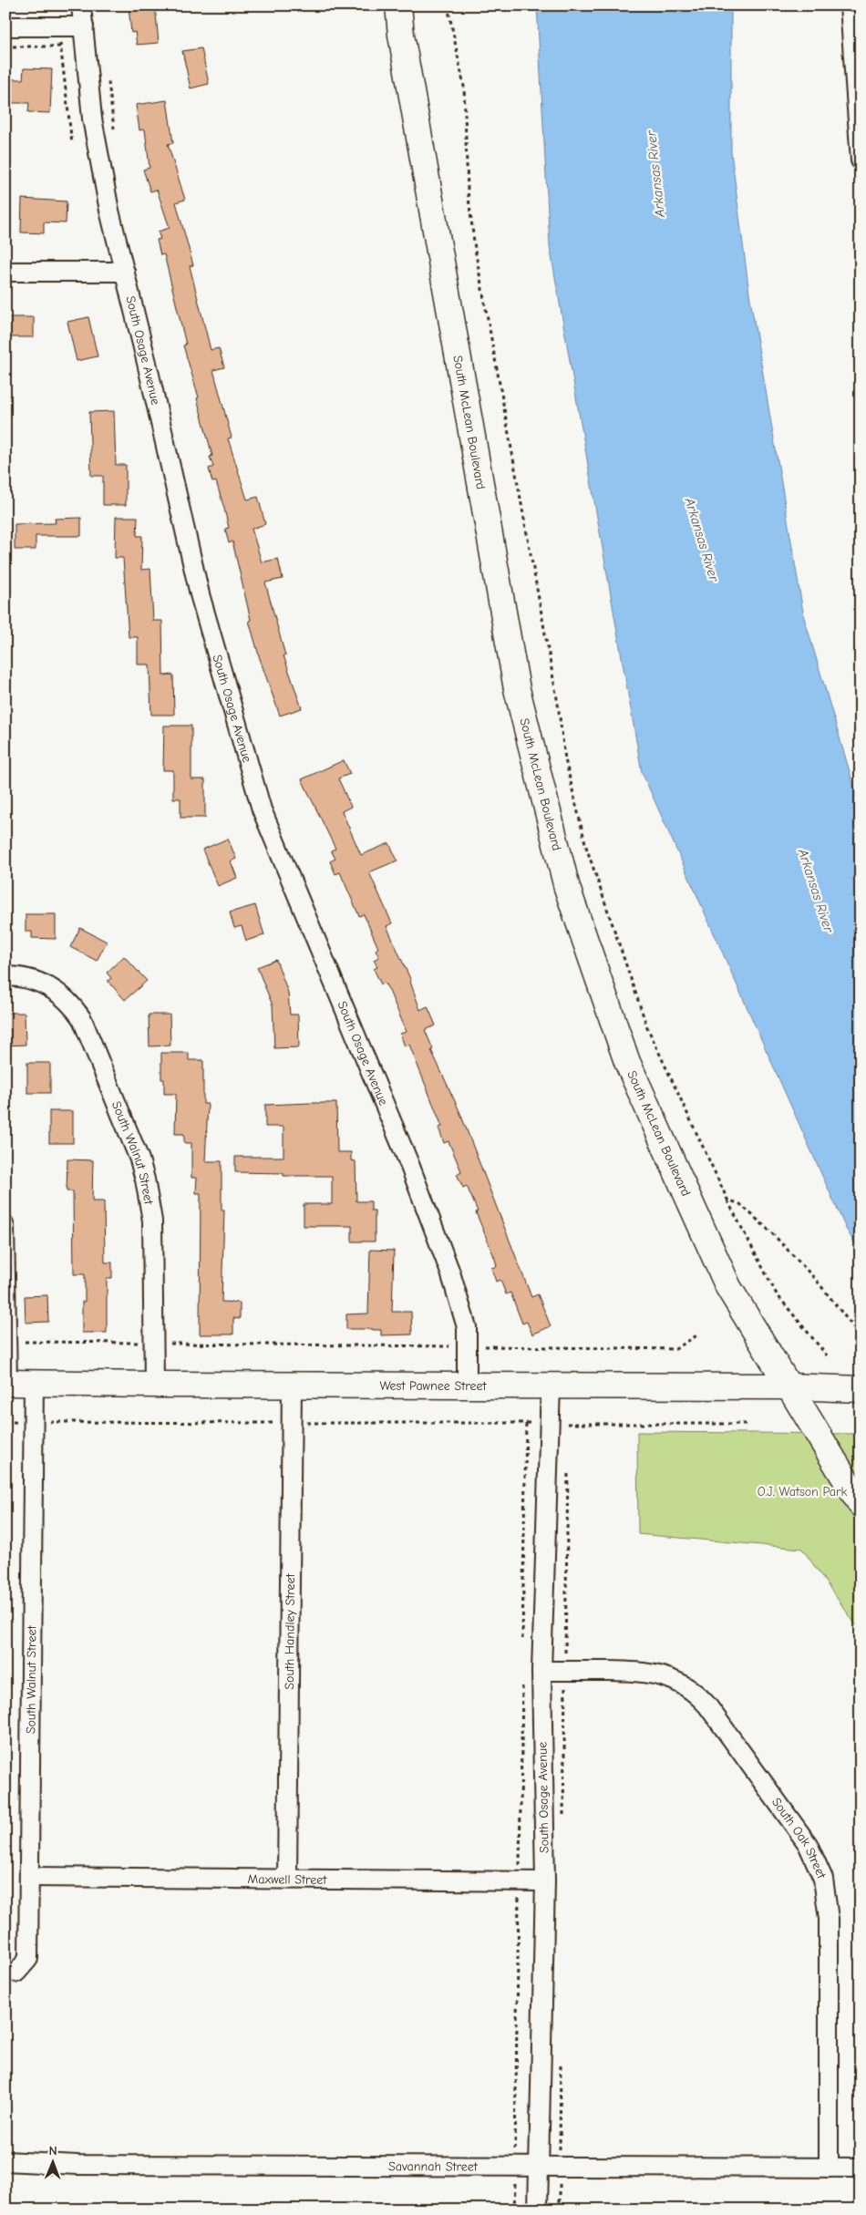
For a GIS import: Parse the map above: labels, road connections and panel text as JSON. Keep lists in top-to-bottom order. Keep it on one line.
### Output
{"streets":{"main road":["South McLean Boulevard","West Pawnee Street"],"street":["South Osage Avenue","South Walnut Street","South Handley Street","South Oak Street","Maxwell Street","Savannah Street"]},"crossings":[["South Osage Avenue","West Pawnee Street"],["South Osage Avenue","South Oak Street"],["South Osage Avenue","Maxwell Street"],["South Osage Avenue","Savannah Street"],["South McLean Boulevard","West Pawnee Street"],["South Walnut Street","West Pawnee Street"],["South Walnut Street","Maxwell Street"],["West Pawnee Street","South Handley Street"],["South Handley Street","Maxwell Street"],["South Oak Street","Savannah Street"]],"water":["Arkansas River"],"parks":["O.J. Watson Park"],"north":"top"}
